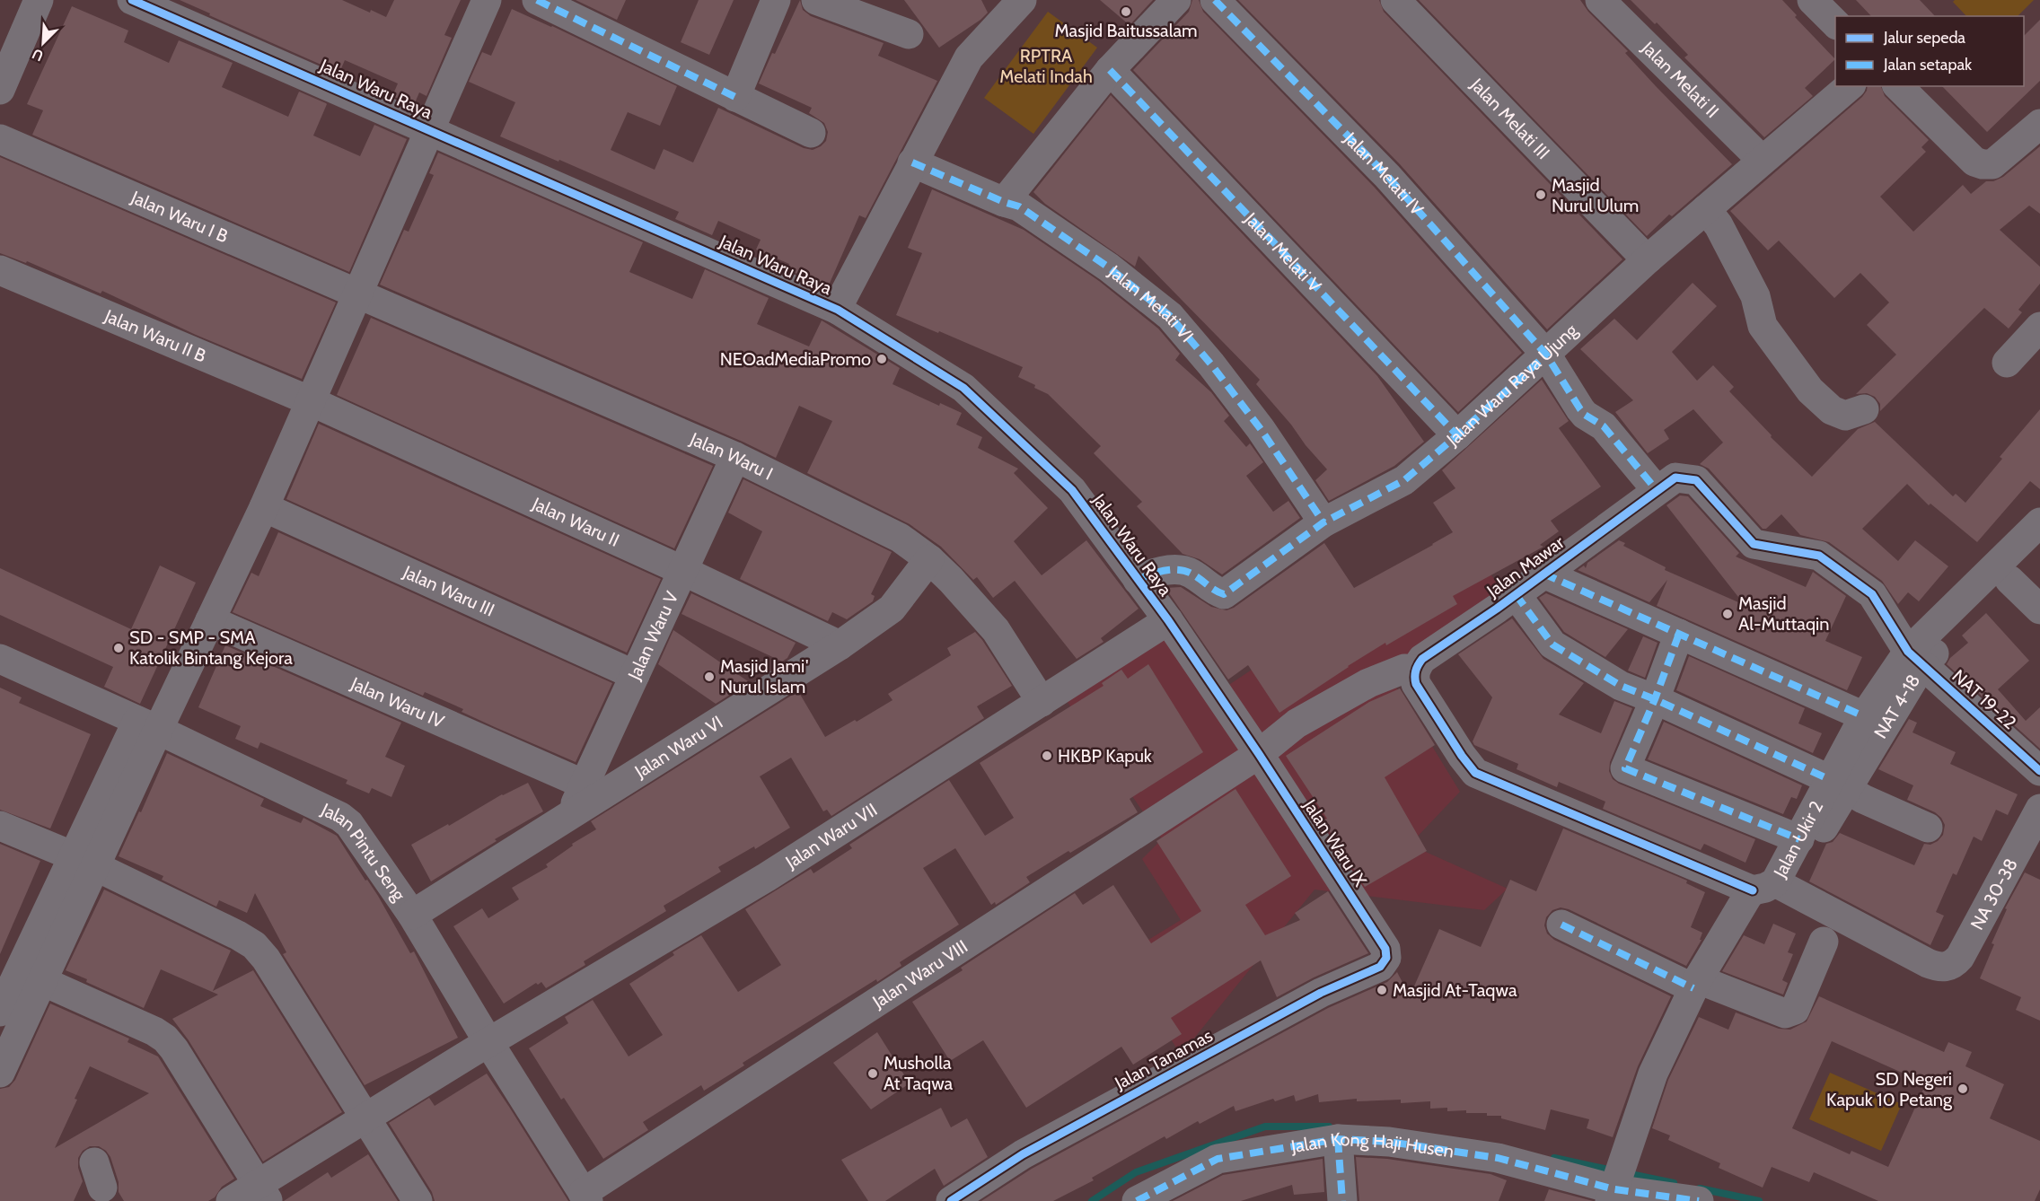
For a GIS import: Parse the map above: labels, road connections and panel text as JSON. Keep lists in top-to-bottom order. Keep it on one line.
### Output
{"streets":{"street":["Jalan Melati II","Jalan Waru Raya","Jalan Melati III","Jalan Melati IV","Jalan Waru I B","Jalan Melati V","Jalan Melati VI","Jalan Waru II B","Jalan Waru Raya Ujung","Jalan Waru I","Jalan Waru II","Jalan Mawar","Jalan Waru III","Jalan Waru V","NAT 19-22","Jalan Waru IV","NAT 4-18","Jalan Waru VI","Jalan Waru VII","Jalan Ukir 2","Jalan Waru IX","Jalan Pintu Seng","NA 30-38","Jalan Waru VIII","Jalan Tanamas","Jalan Kong Haji Husen"]},"crossings":[["Jalan Melati II","Jalan Waru Raya Ujung"],["Jalan Waru Raya","Jalan Waru Raya Ujung"],["Jalan Waru Raya","Jalan Waru VII"],["Jalan Waru Raya","Jalan Waru IX"],["Jalan Waru Raya","Jalan Waru VIII"],["Jalan Melati III","Jalan Waru Raya Ujung"],["Jalan Melati IV","Jalan Waru Raya Ujung"],["Jalan Waru I B","Jalan Waru I"],["Jalan Melati V","Jalan Waru Raya Ujung"],["Jalan Melati VI","Jalan Waru Raya Ujung"],["Jalan Waru II B","Jalan Waru II"],["Jalan Waru I","Jalan Waru V"],["Jalan Waru I","Jalan Waru VI"],["Jalan Waru I","Jalan Waru VII"],["Jalan Waru II","Jalan Waru V"],["Jalan Waru II","Jalan Waru VI"],["Jalan Mawar","NAT 19-22"],["Jalan Mawar","NAT 4-18"],["Jalan Mawar","Jalan Ukir 2"],["Jalan Waru III","Jalan Waru V"],["Jalan Waru V","Jalan Waru IV"],["Jalan Waru V","Jalan Waru VI"],["NAT 19-22","NAT 4-18"],["NAT 19-22","Jalan Ukir 2"],["NAT 4-18","Jalan Ukir 2"],["NAT 4-18","NA 30-38"],["Jalan Waru VI","Jalan Pintu Seng"],["Jalan Waru VII","Jalan Pintu Seng"],["Jalan Ukir 2","NA 30-38"],["Jalan Ukir 2","Jalan Kong Haji Husen"],["Jalan Waru IX","Jalan Waru VIII"],["Jalan Waru IX","Jalan Tanamas"],["Jalan Pintu Seng","Jalan Waru VIII"]],"parks":["RPTRA Melati Indah"],"places":["Masjid Baitussalam","Masjid Nurul Ulum","NEOadMediaPromo","Masjid Al-Muttaqin","SD - SMP - SMA Katolik Bintang Kejora","Masjid Jami' Nurul Islam","HKBP Kapuk","Masjid At-Taqwa","Musholla At Taqwa","SD Negeri Kapuk 10 Petang"],"legend":["Jalur sepeda","Jalan setapak"],"north":"bottom left"}
